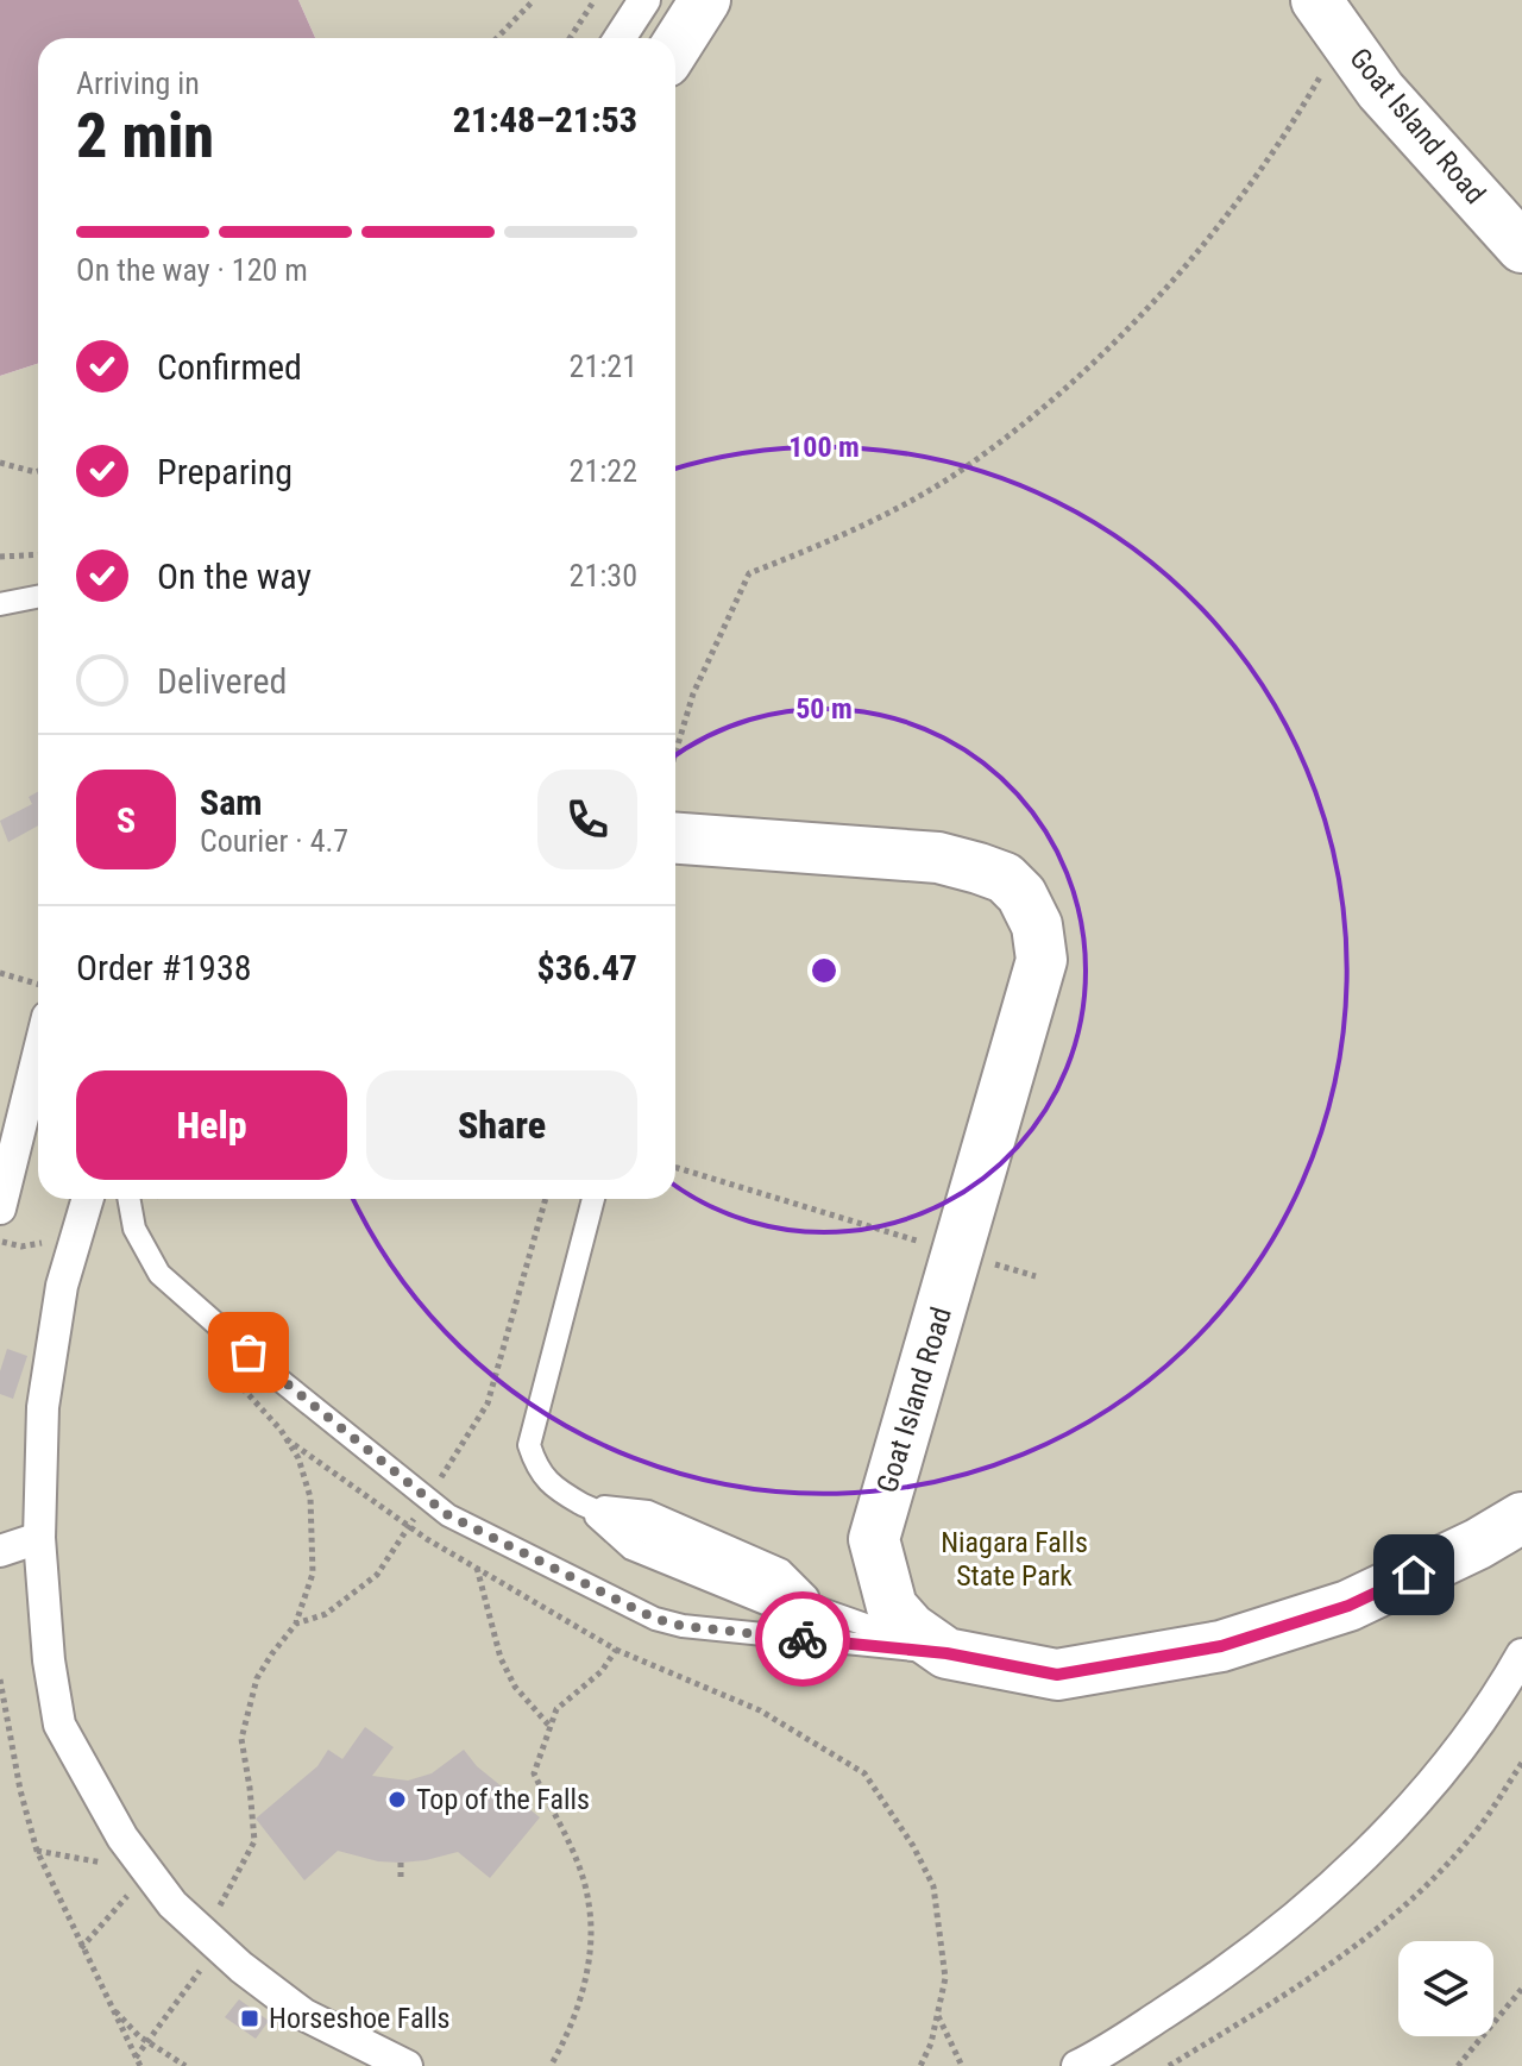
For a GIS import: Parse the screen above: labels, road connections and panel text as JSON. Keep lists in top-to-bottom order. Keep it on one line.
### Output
{"streets":{"street":["Goat Island Road"]},"parks":["Niagara Falls State Park"],"places":{"other":["Top of the Falls"],"transit":["Horseshoe Falls"]},"page":{"heading":["2 min","Arriving in","21:48–21:53"],"panel":["Sam","Courier · 4.7","Order #1938","$36.47"],"bar":"On the way · 120 m","list":[["Confirmed","21:21"],["Preparing","21:22"],["On the way","21:30"],"Delivered"],"round":"S","buttons":["Help","Share"]},"rings":["100 m","50 m"]}
